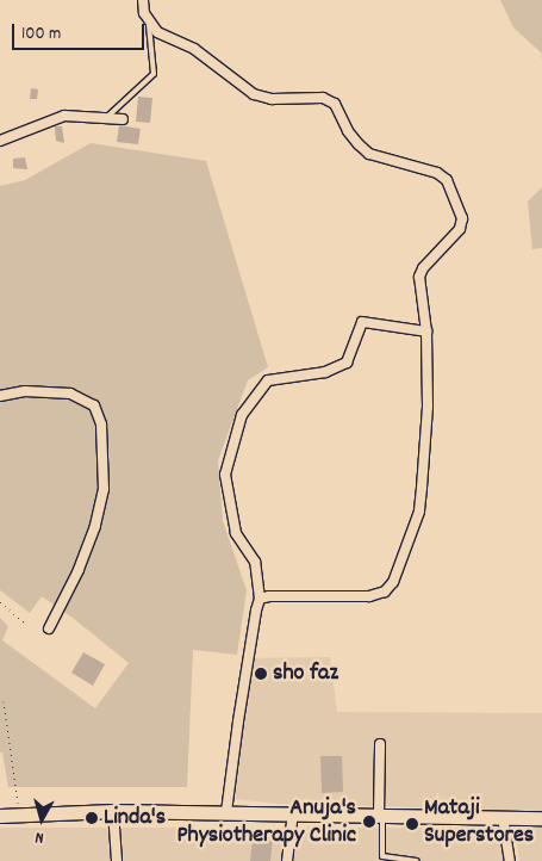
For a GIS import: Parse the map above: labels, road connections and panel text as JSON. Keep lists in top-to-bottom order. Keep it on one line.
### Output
{"places":["sho faz","Linda's","Anuja's Physiotherapy Clinic","Mataji Superstores"],"scale_bar":"100 m","north":"bottom"}
